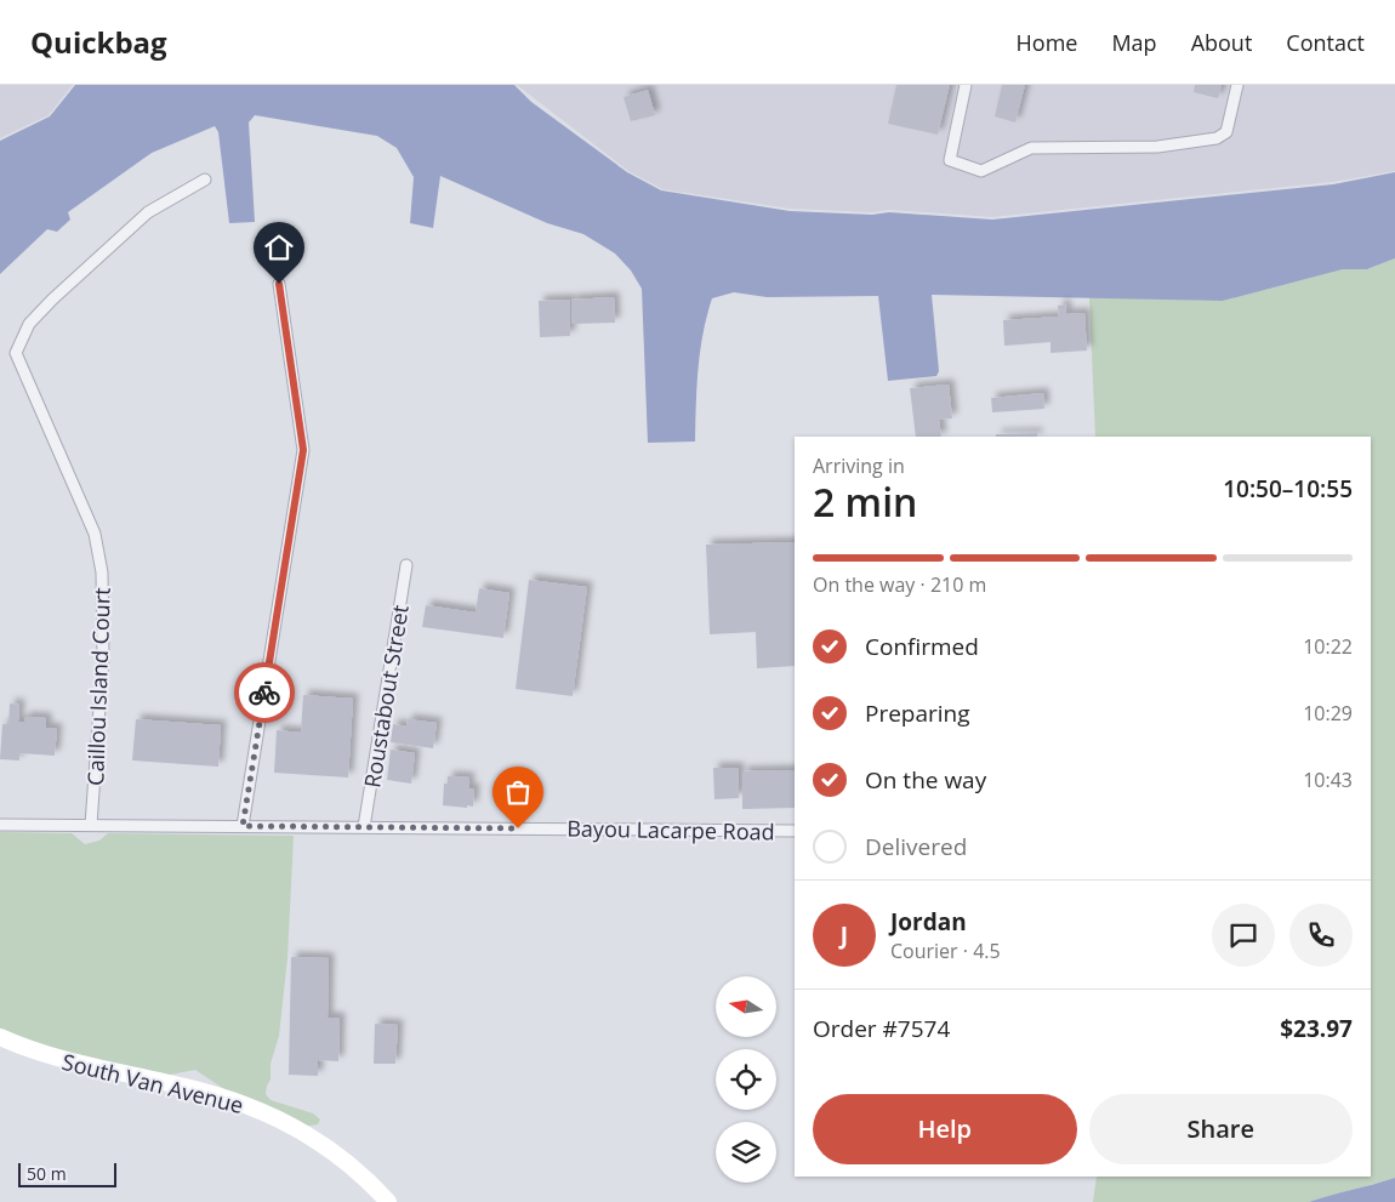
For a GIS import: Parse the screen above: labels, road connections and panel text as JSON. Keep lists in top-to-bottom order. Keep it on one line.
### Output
{"streets":{"main road":["South Van Avenue"],"street":["Caillou Island Court","Roustabout Street","Bayou Lacarpe Road"]},"crossings":[["Caillou Island Court","Bayou Lacarpe Road"],["Roustabout Street","Bayou Lacarpe Road"]],"scale_bar":"50 m","north":"left","page":{"header":"Quickbag","nav":["Home","Map","About","Contact"],"heading":["2 min","Arriving in","10:50–10:55"],"panel":["Jordan","Courier · 4.5","Order #7574","$23.97"],"bar":"On the way · 210 m","list":[["Confirmed","10:22"],["Preparing","10:29"],["On the way","10:43"],"Delivered"],"round":"J","buttons":["Help","Share"],"scale":"50 m"}}
